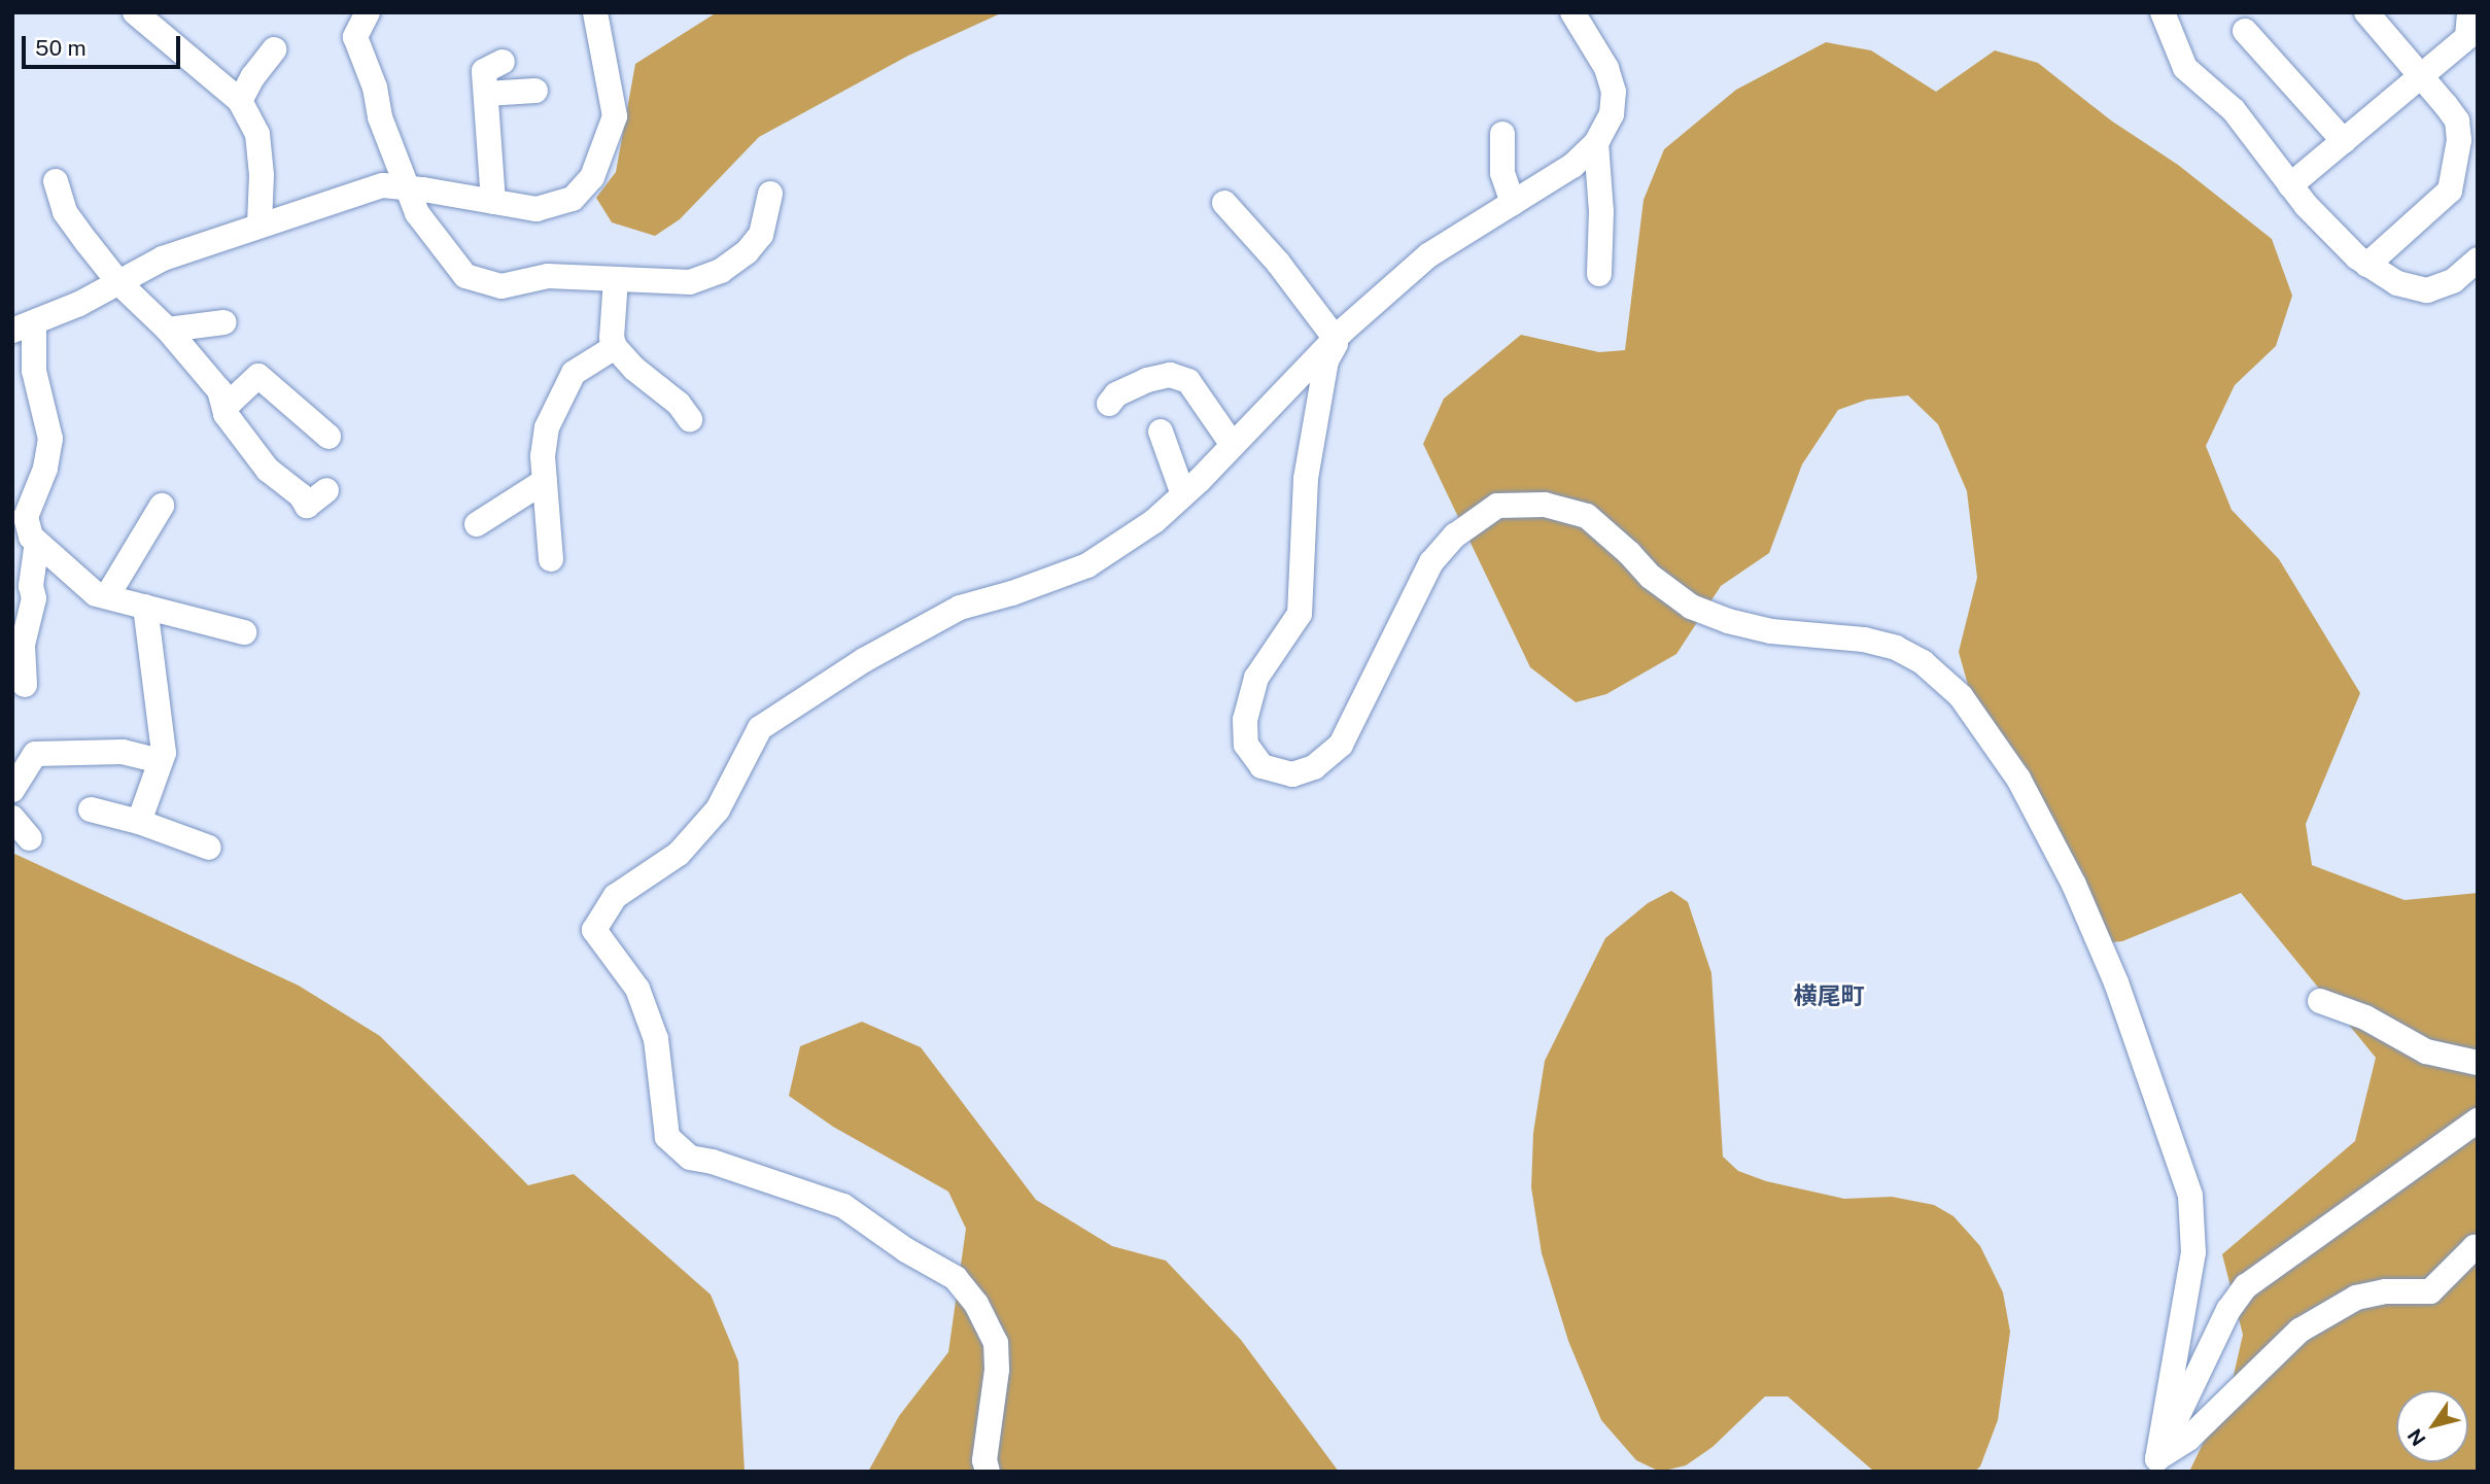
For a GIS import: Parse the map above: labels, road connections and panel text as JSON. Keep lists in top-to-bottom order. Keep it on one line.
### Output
{"districts":["横尾町"],"scale_bar":"50 m","north":"bottom left"}
